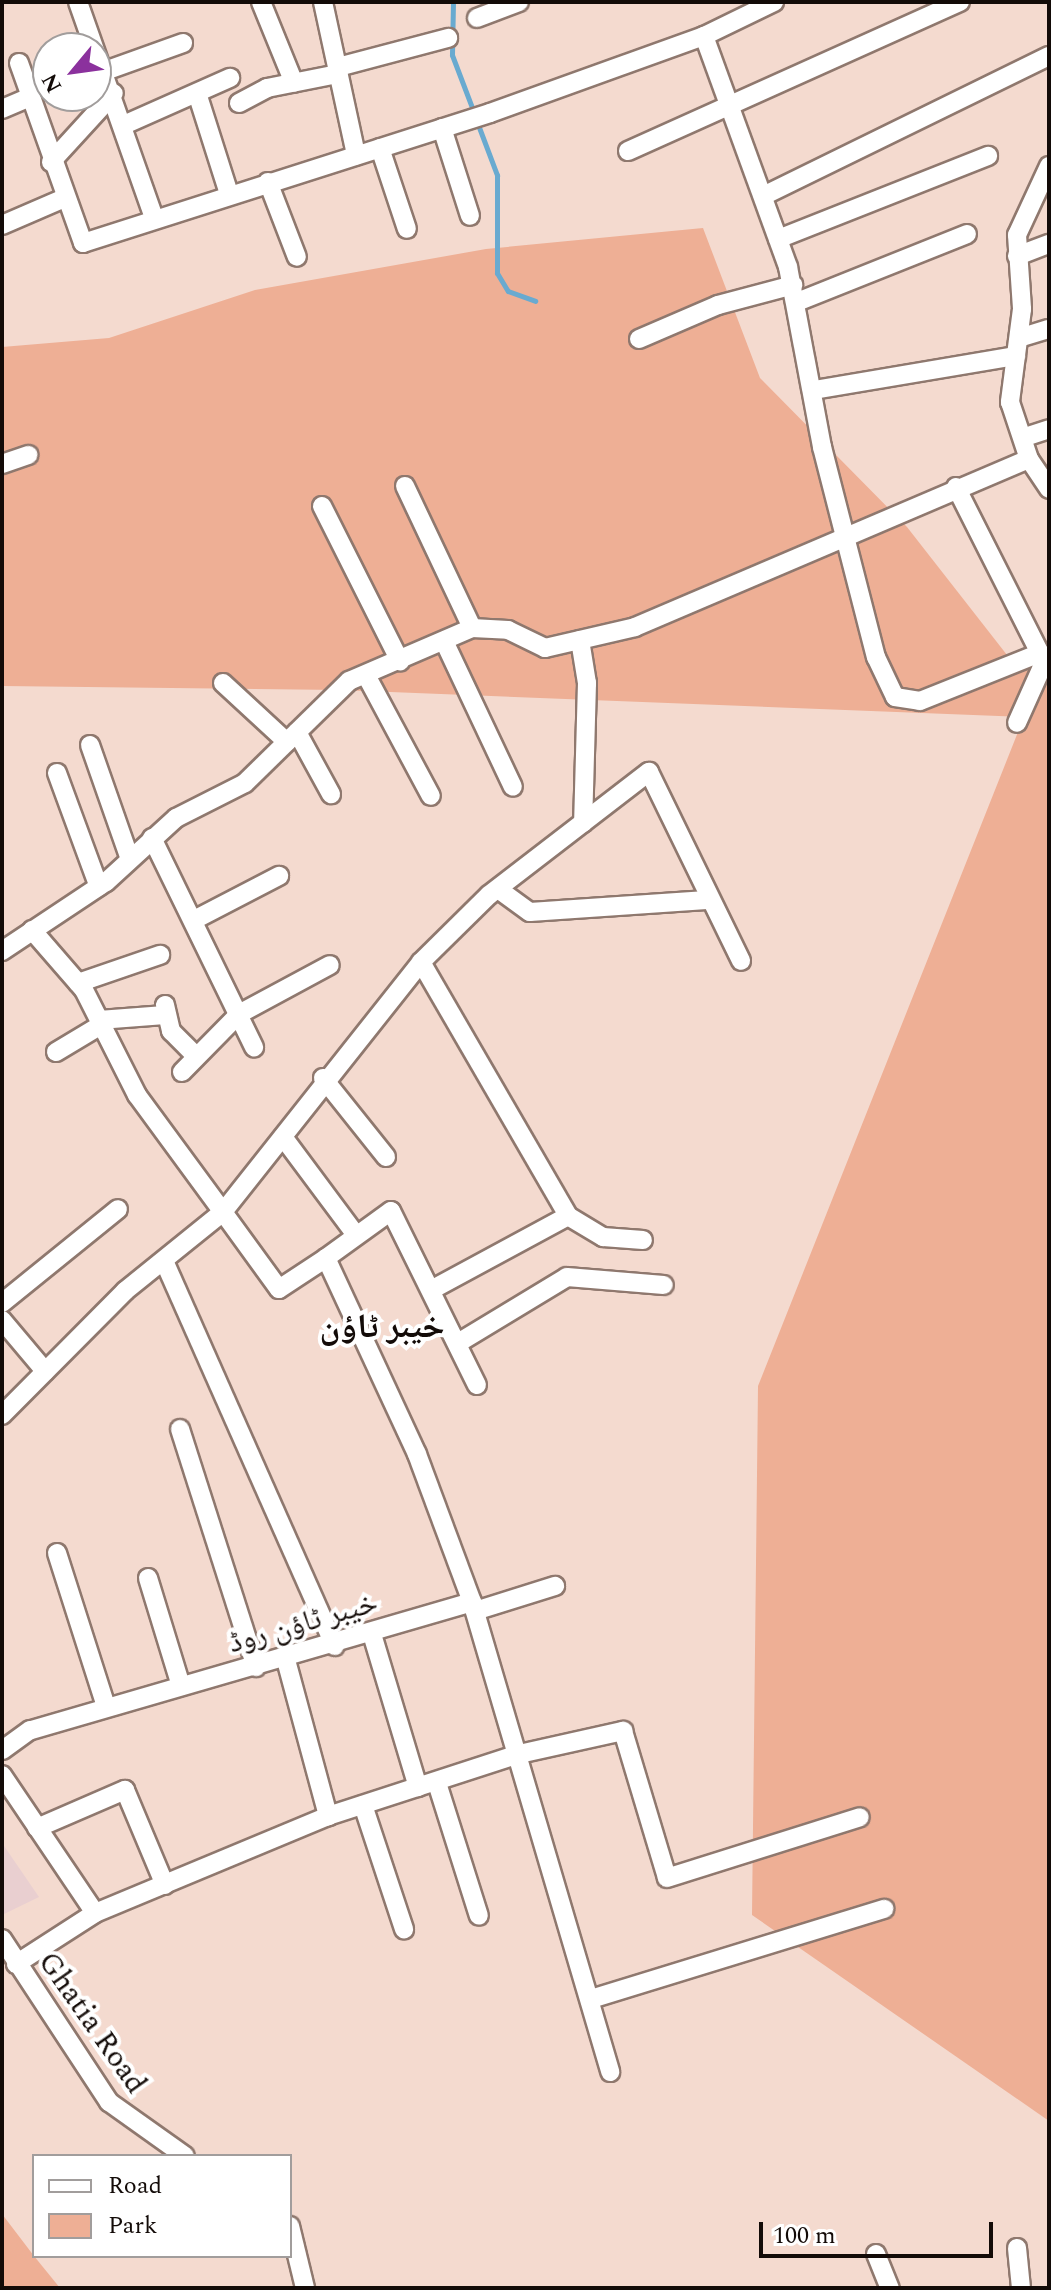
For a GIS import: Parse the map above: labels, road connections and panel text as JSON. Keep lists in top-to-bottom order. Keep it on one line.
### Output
{"streets":{"street":["خیبر ٹاؤن روڈ","Ghatia Road"]},"districts":["خیبر ٹاؤن"],"legend":["Road","Park"],"scale_bar":"100 m","north":"bottom left"}
